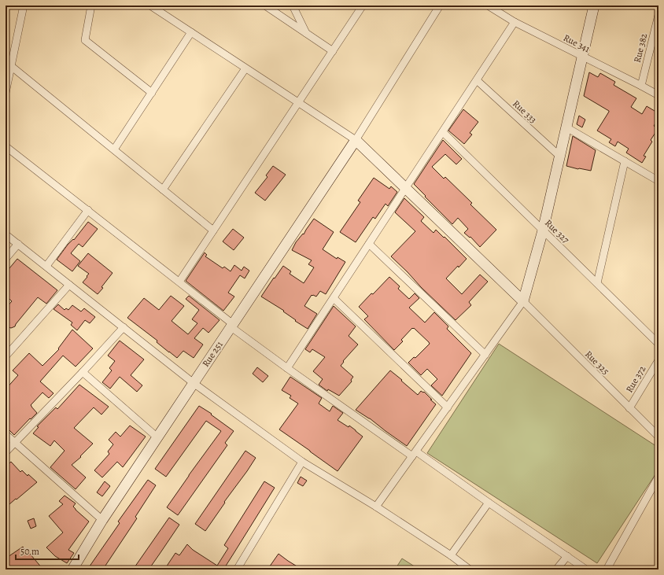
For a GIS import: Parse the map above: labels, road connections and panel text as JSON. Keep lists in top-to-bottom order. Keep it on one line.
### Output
{"streets":{"main road":["Rue 251"],"street":["Rue 341","Rue 382","Rue 333","Rue 327","Rue 325","Rue 372"]},"crossings":[["Rue 341","Rue 382"],["Rue 325","Rue 372"]],"scale_bar":"50 m"}
